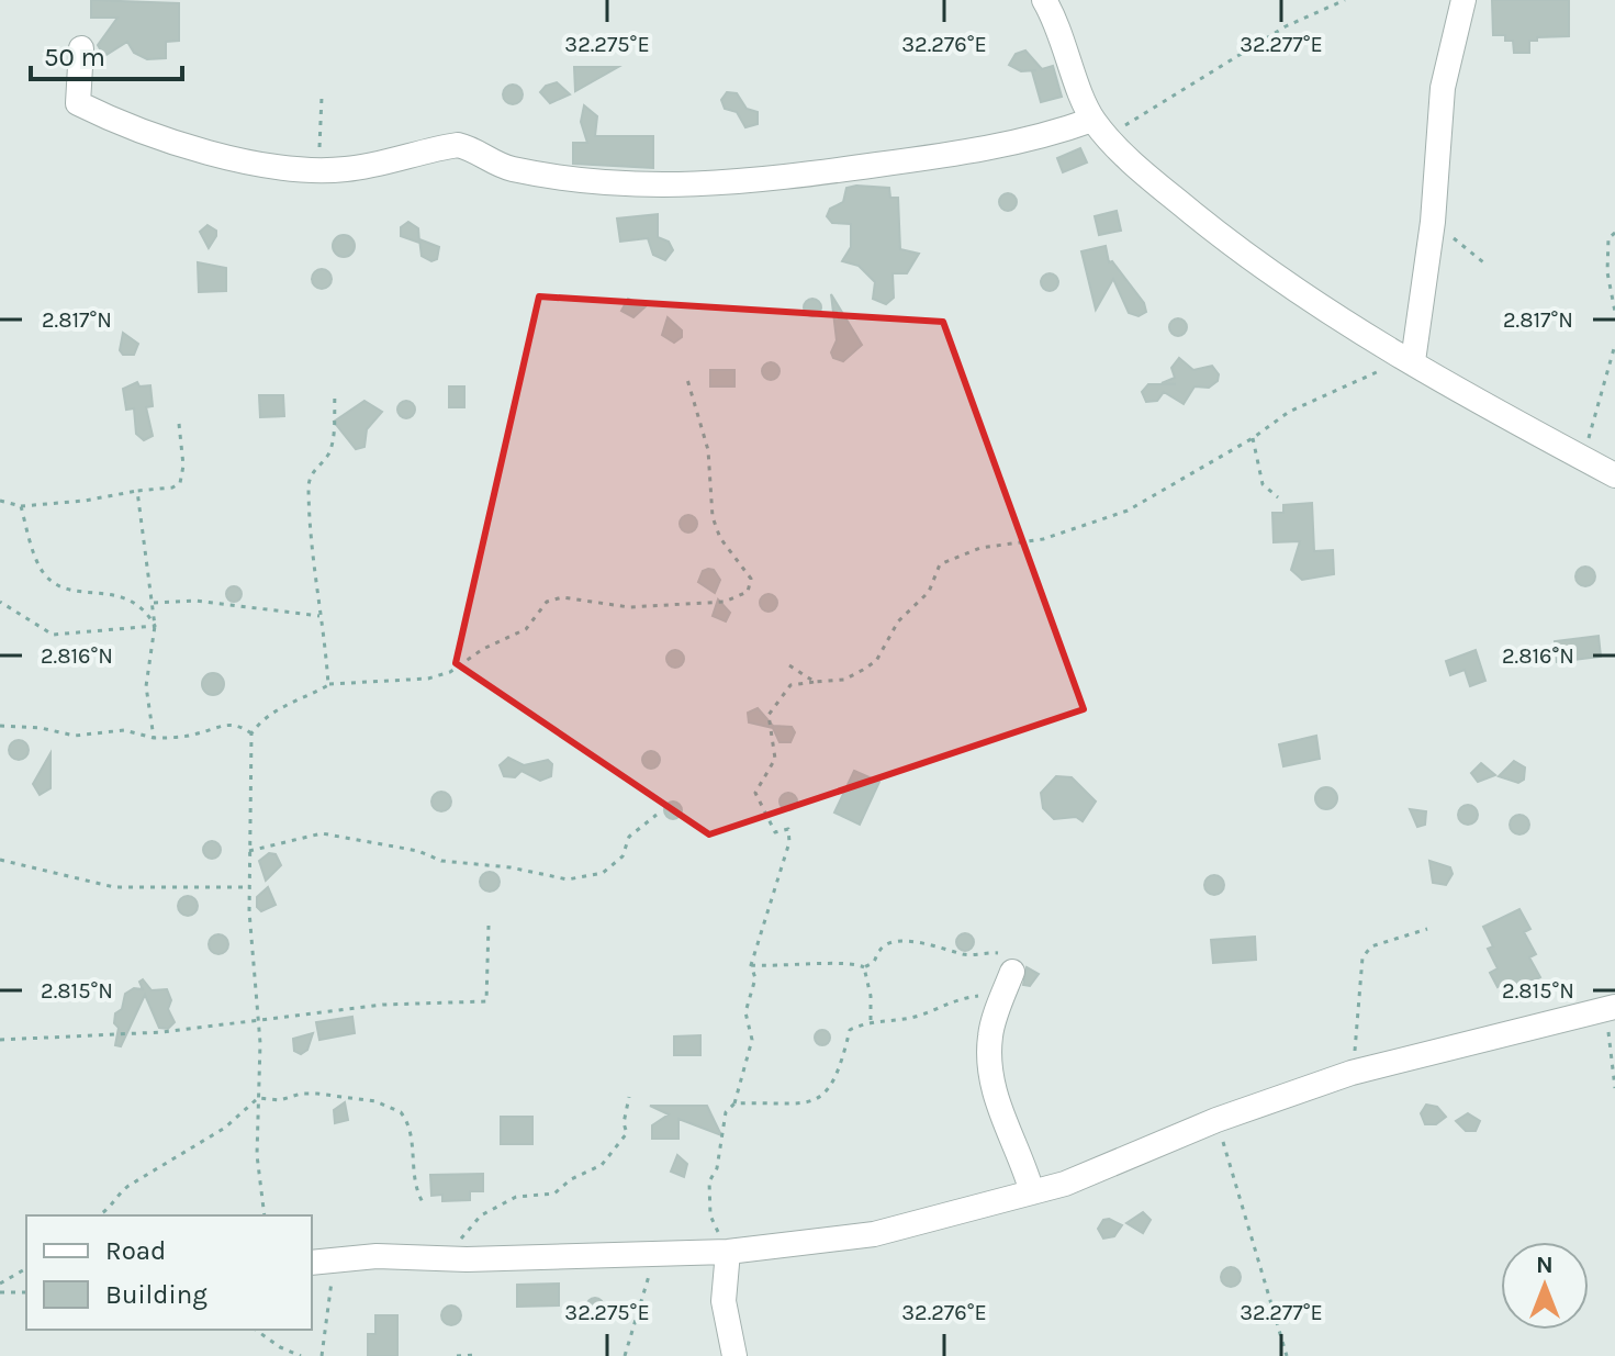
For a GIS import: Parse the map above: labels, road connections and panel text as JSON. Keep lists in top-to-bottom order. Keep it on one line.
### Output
{"legend":["Road","Building"],"scale_bar":"50 m","north":"top","coordinates":["32.275°E","32.276°E","32.277°E","2.817°N","2.816°N","2.815°N"]}
